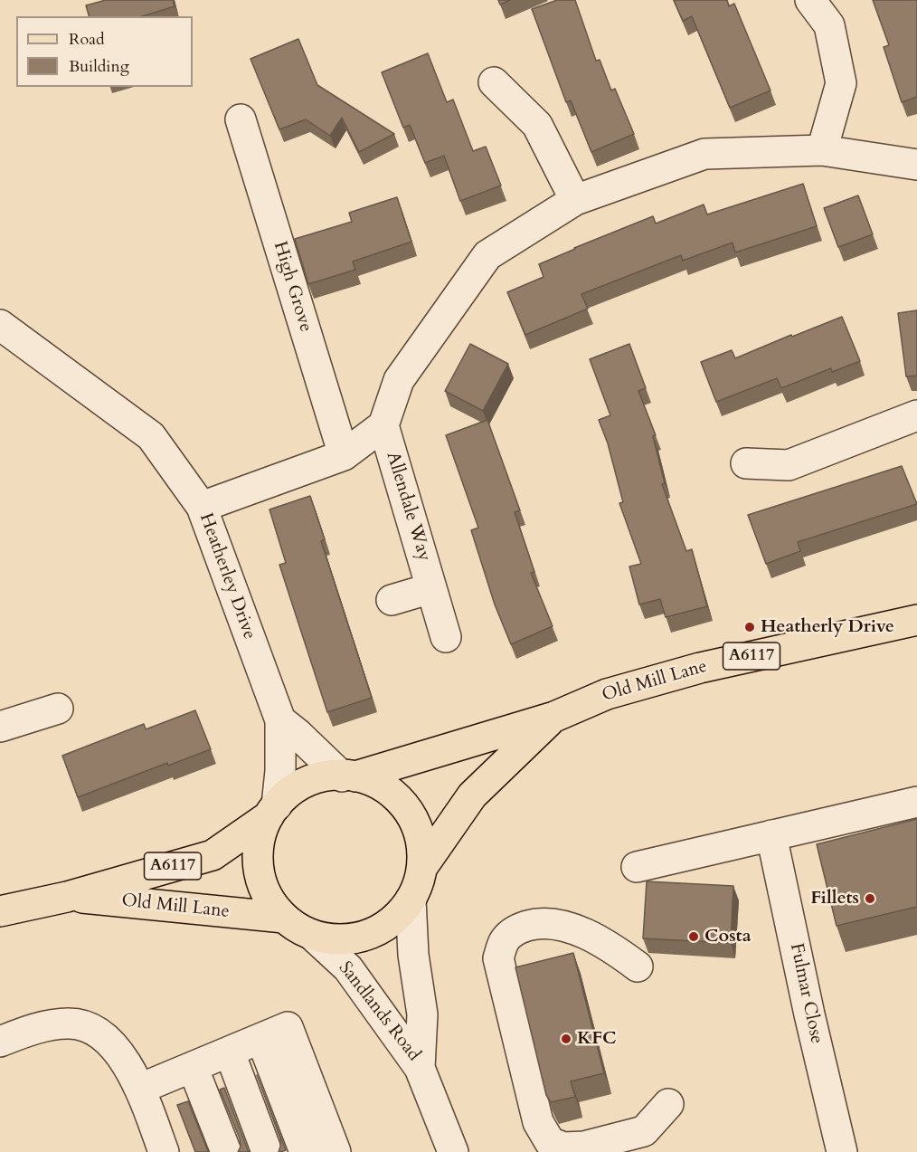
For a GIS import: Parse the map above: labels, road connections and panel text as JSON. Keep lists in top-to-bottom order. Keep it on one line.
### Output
{"streets":{"main road":["A6117","Old Mill Lane"],"street":["High Grove","Allendale Way","Heatherley Drive","Fulmar Close","Sandlands Road"]},"crossings":[["Heatherley Drive","Old Mill Lane"],["Heatherley Drive","Sandlands Road"],["Old Mill Lane","Sandlands Road"]],"places":["Heatherly Drive","Fillets","Costa","KFC"],"legend":["Road","Building"]}
